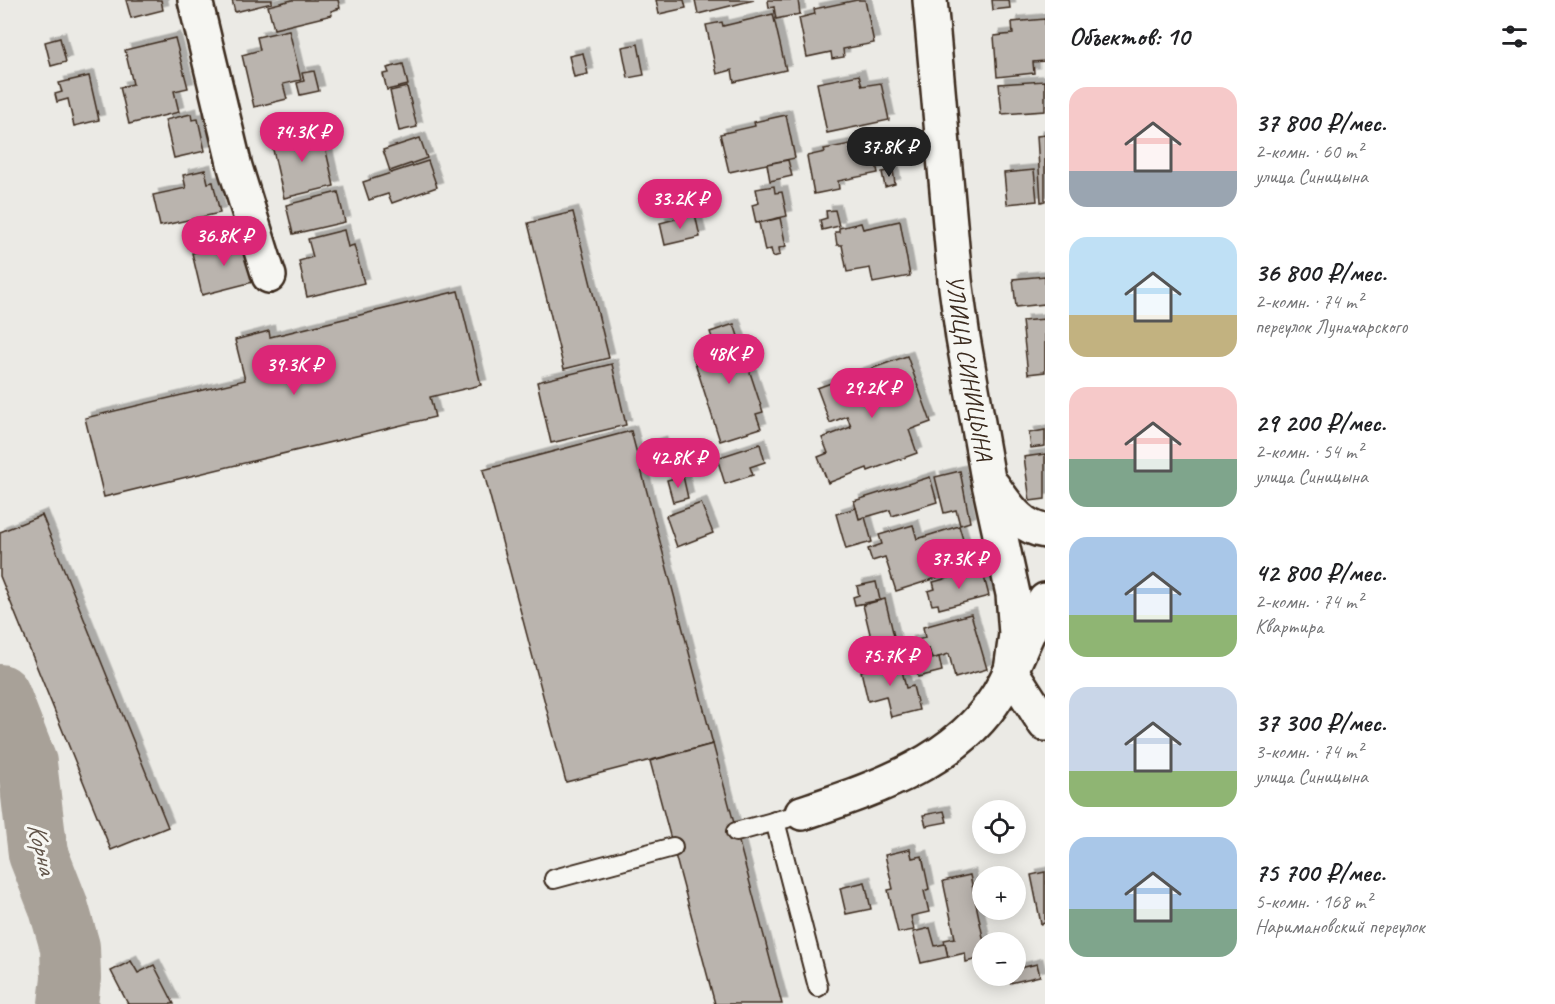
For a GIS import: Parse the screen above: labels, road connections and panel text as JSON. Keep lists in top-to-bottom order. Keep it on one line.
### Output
{"streets":{"street":["УЛИЦА СИНИЦЫНА"]},"water":["Корна"],"page":{"heading":"Объектов: 10","list":[{"name":"37 800 ₽/мес.","note":"2-комн. · 60 m² · улица Синицына"},{"name":"36 800 ₽/мес.","note":"2-комн. · 74 m² · переулок Луначарского"},{"name":"29 200 ₽/мес.","note":"2-комн. · 54 m² · улица Синицына"},{"name":"42 800 ₽/мес.","note":"2-комн. · 74 m² · Квартира"},{"name":"37 300 ₽/мес.","note":"3-комн. · 74 m² · улица Синицына"},{"name":"75 700 ₽/мес.","note":"5-комн. · 168 m² · Наримановский переулок"}],"price":["74.3K ₽","37.8K ₽","33.2K ₽","36.8K ₽","48K ₽","39.3K ₽","29.2K ₽","42.8K ₽","37.3K ₽","75.7K ₽"],"map_buttons":["+","−"]}}
